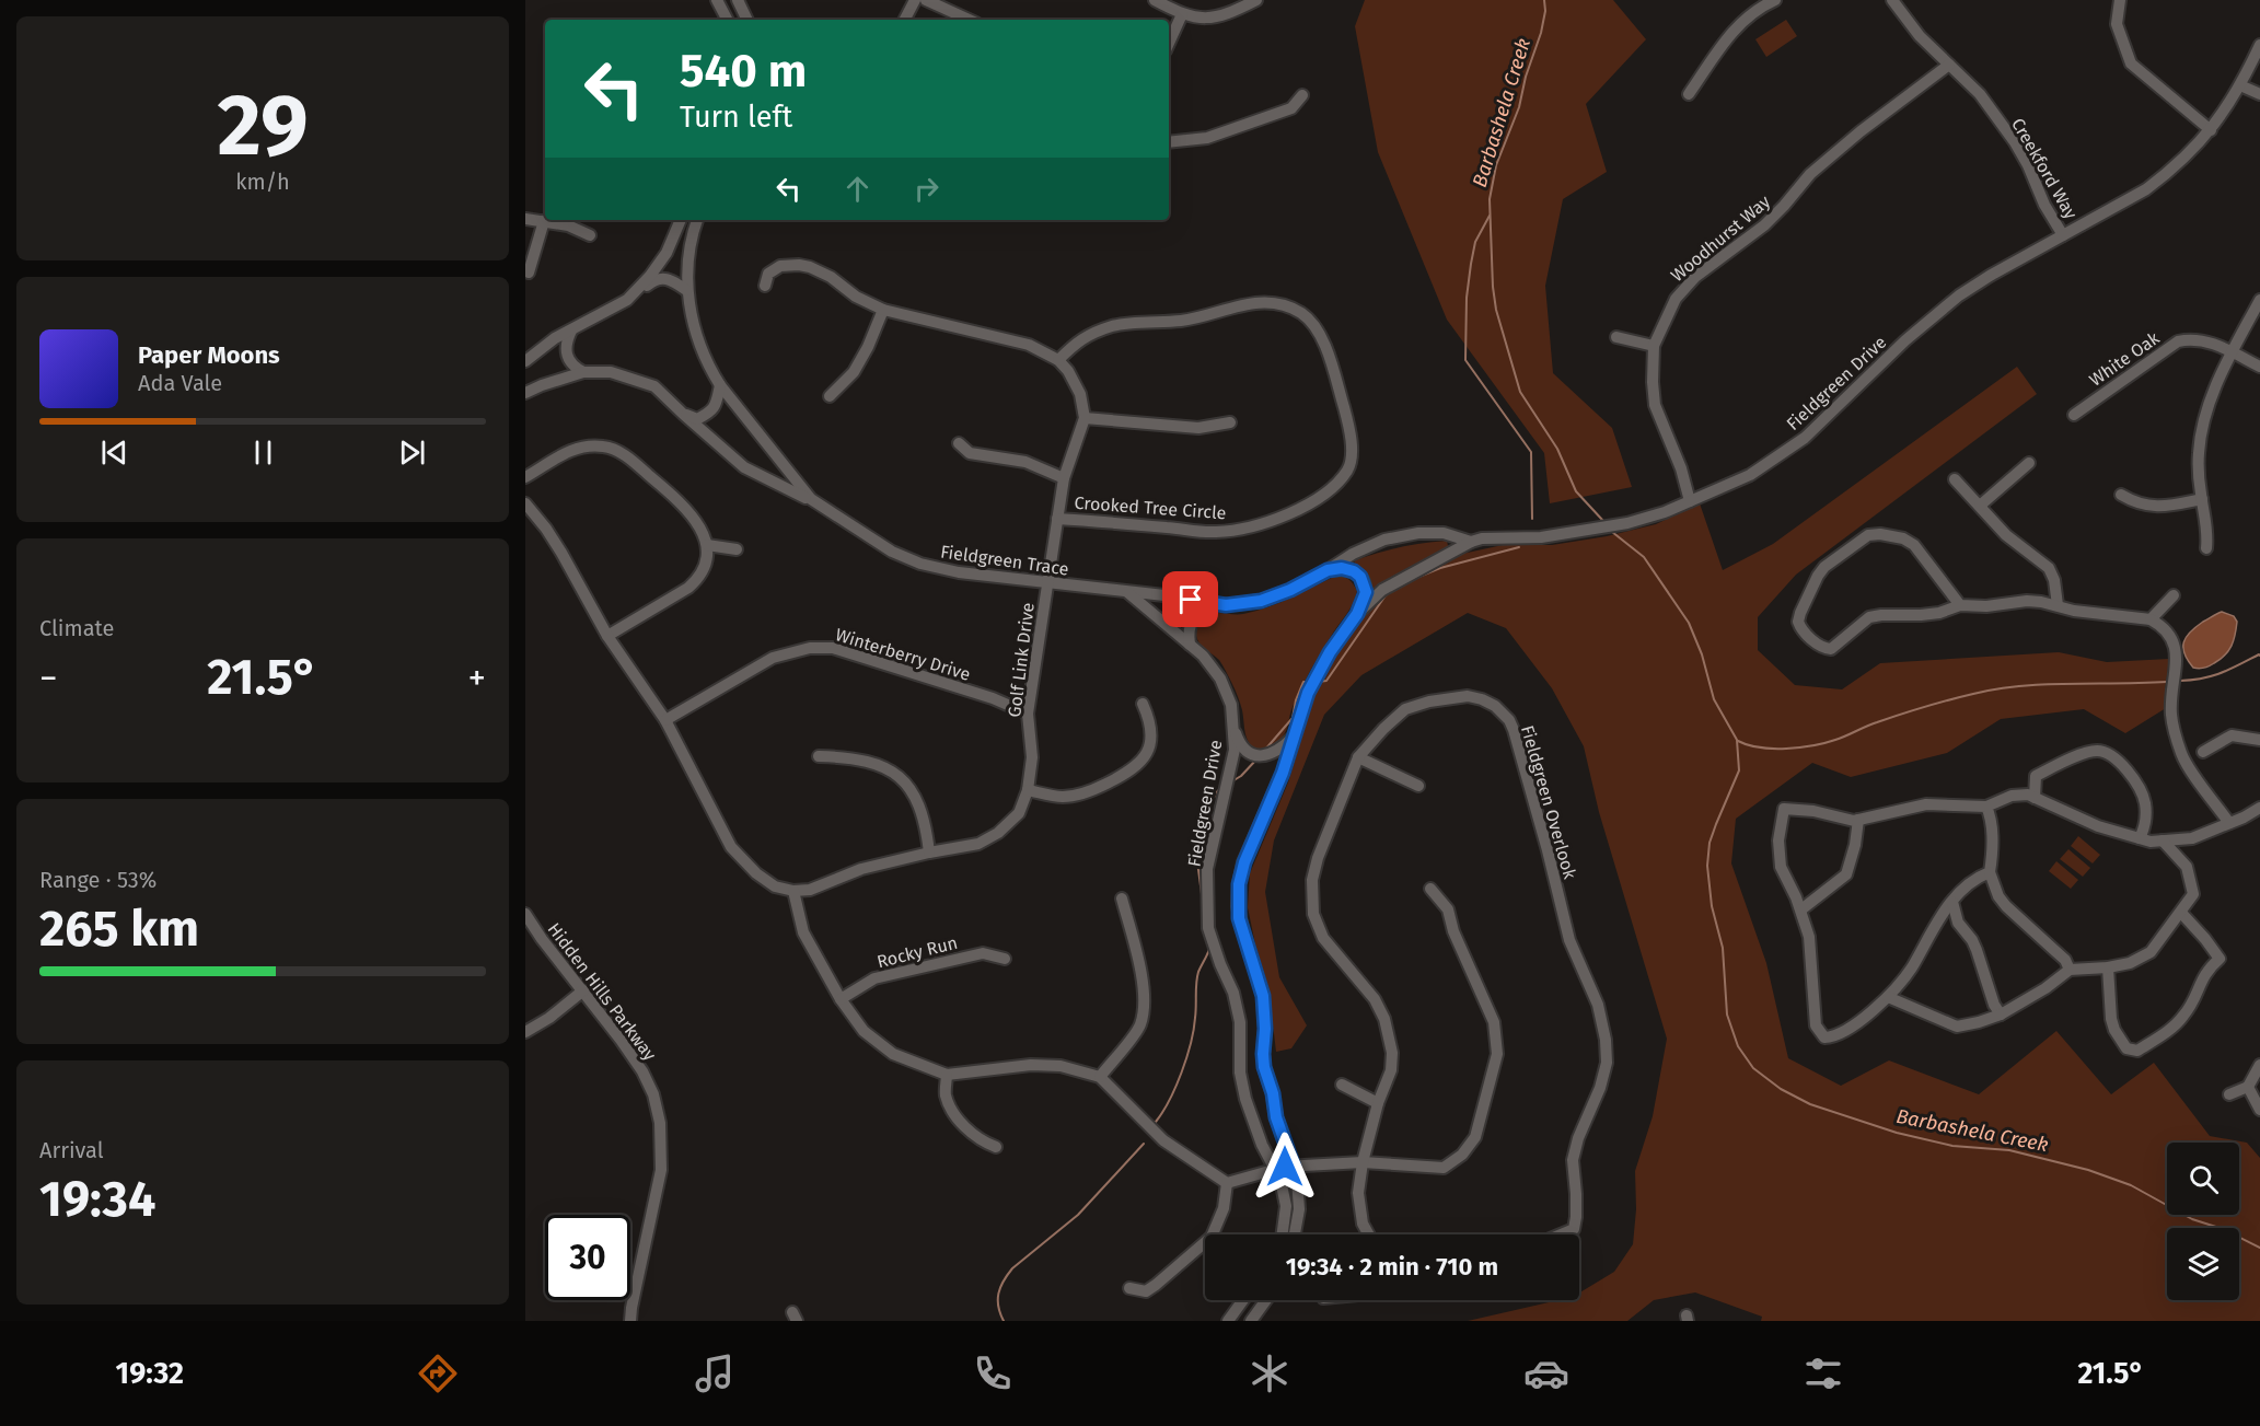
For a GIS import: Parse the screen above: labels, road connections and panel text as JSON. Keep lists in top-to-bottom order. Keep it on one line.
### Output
{"streets":{"street":["Creekford Way","Woodhurst Way","White Oak","Fieldgreen Drive","Crooked Tree Circle","Fieldgreen Trace","Winterberry Drive","Golf Link Drive","Fieldgreen Overlook","Rocky Run","Hidden Hills Parkway"]},"crossings":[["Creekford Way","Woodhurst Way"],["Creekford Way","Fieldgreen Drive"],["Woodhurst Way","Fieldgreen Drive"],["Fieldgreen Drive","Fieldgreen Trace"],["Crooked Tree Circle","Golf Link Drive"],["Fieldgreen Trace","Golf Link Drive"],["Winterberry Drive","Golf Link Drive"]],"water":["Barbashela Creek"],"page":{"tile":[["29","km/h"],"Climate",["Range · 53%","265 km"],["Arrival","19:34"]],"turn":["540 m","Turn left"],"song":["Paper Moons","Ada Vale"],"heat":["−","21.5°","+"],"limit":"30","trip":"19:34 · 2 min · 710 m","tabs":["19:32","21.5°"]}}
